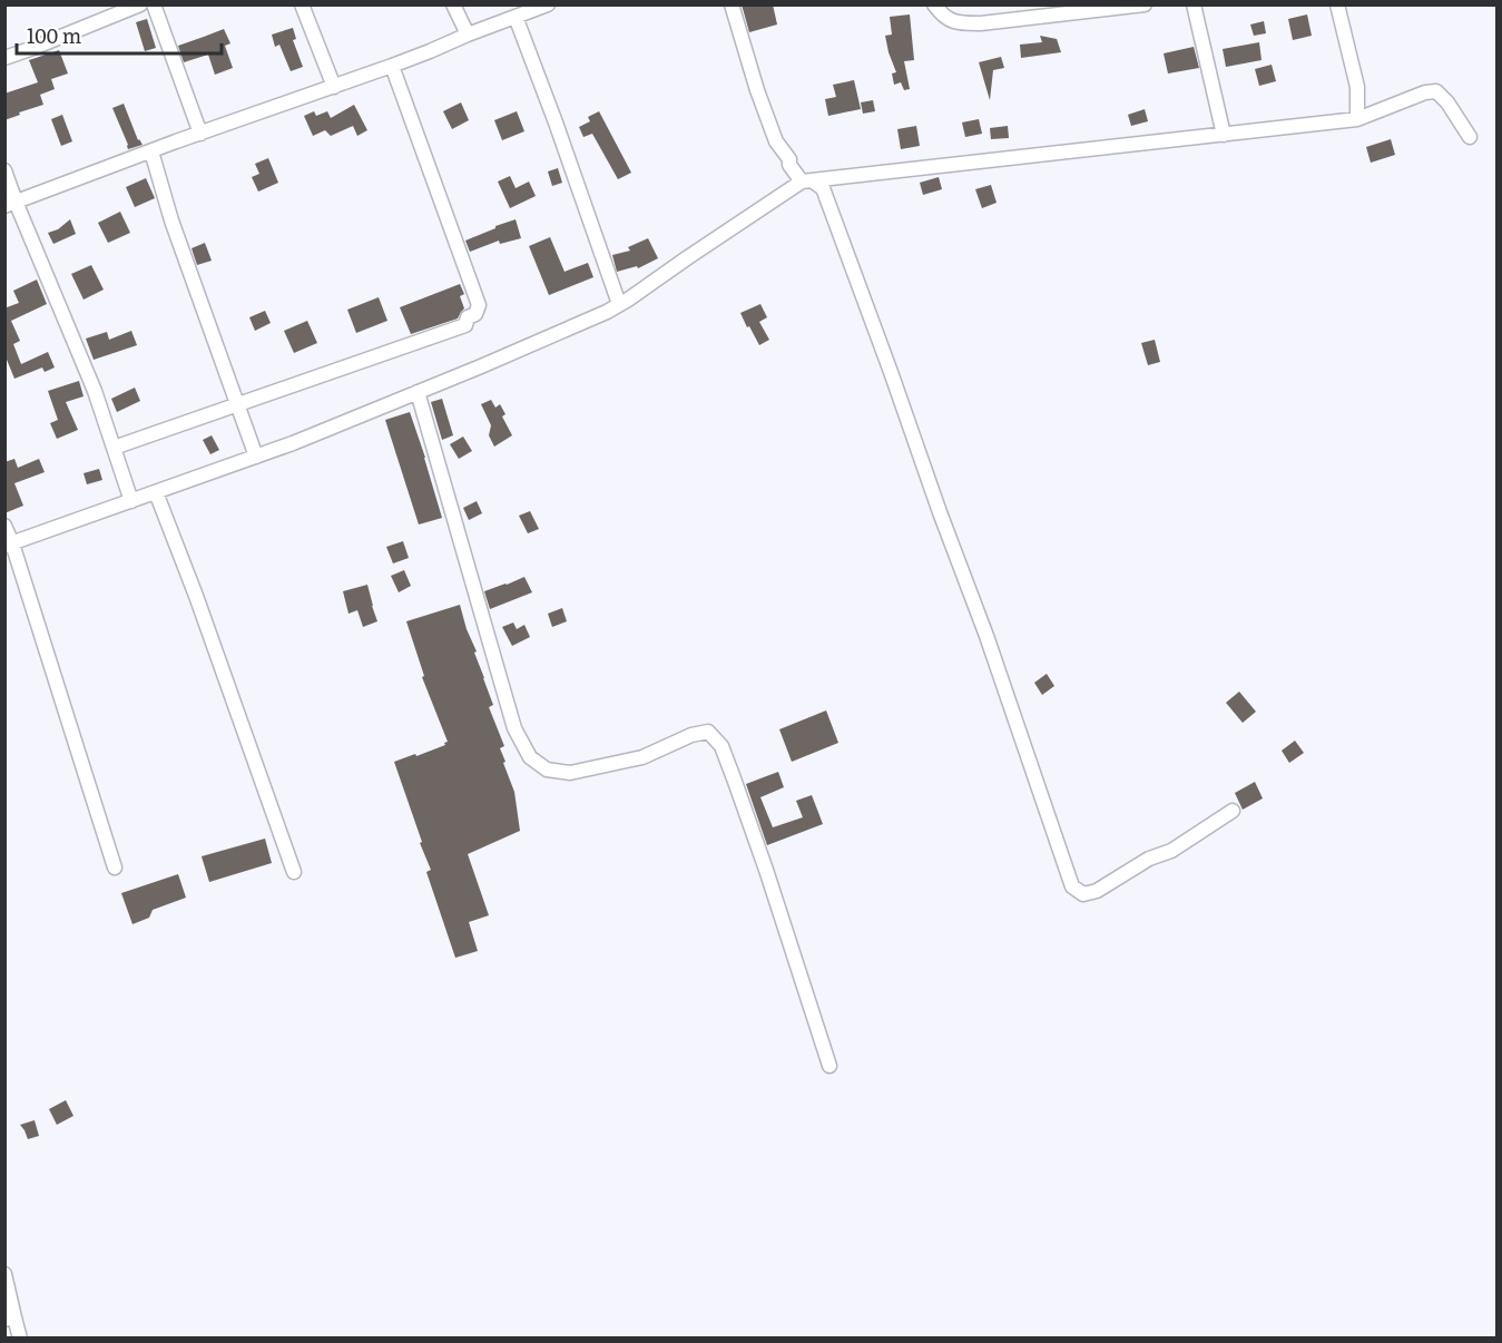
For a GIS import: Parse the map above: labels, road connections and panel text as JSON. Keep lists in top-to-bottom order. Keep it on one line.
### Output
{"scale_bar":"100 m"}
